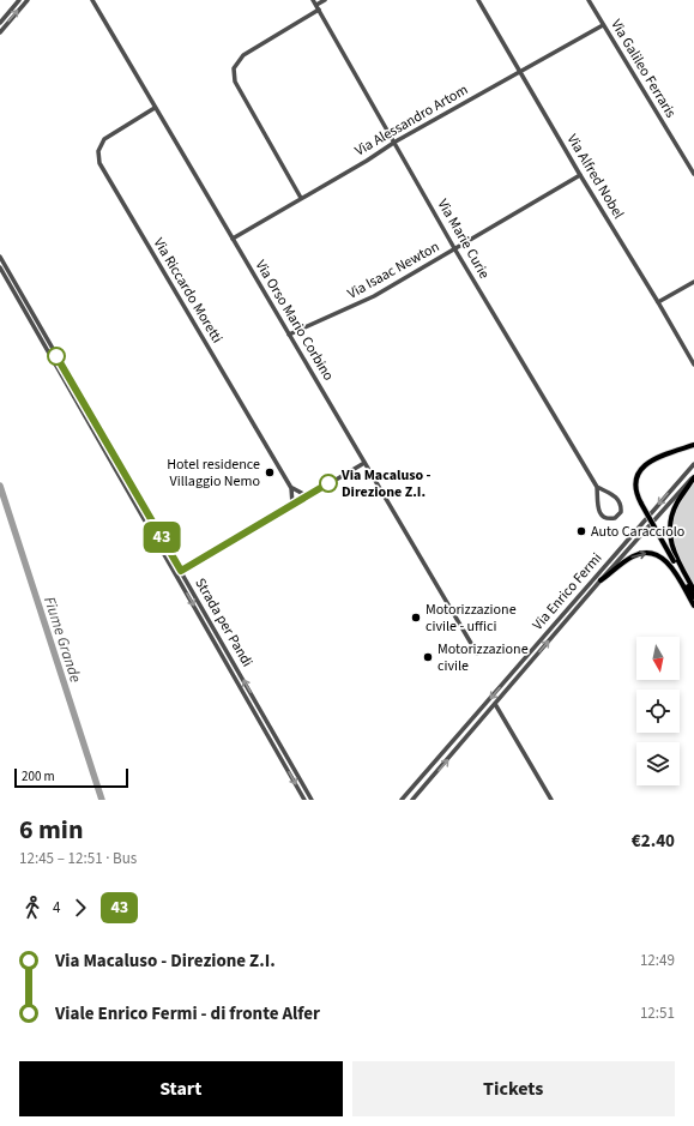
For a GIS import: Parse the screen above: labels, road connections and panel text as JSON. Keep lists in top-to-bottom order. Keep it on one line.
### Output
{"streets":{"street":["Via Galileo Ferraris","Via Alessandro Artom","Via Alfred Nobel","Via Marie Curie","Via Isaac Newton","Via Riccardo Moretti","Via Orso Mario Corbino","Via Enrico Fermi","Strada per Pandi"]},"crossings":[["Via Galileo Ferraris","Via Alessandro Artom"],["Via Alessandro Artom","Via Alfred Nobel"],["Via Alessandro Artom","Via Marie Curie"],["Via Alessandro Artom","Via Orso Mario Corbino"],["Via Alfred Nobel","Via Isaac Newton"],["Via Marie Curie","Via Isaac Newton"],["Via Isaac Newton","Via Orso Mario Corbino"],["Via Riccardo Moretti","Via Orso Mario Corbino"]],"water":["Fiume Grande"],"places":["Hotel residence Villaggio Nemo","Via Macaluso - Direzione Z.I.","Auto Caracciolo","Motorizzazione civile - uffici","Motorizzazione civile"],"lines":["bus line 43"],"scale_bar":"200 m","north":"bottom","page":{"on_map":"43","scale":"200 m","heading":["6 min","12:45 – 12:51 · Bus","€2.40"],"legs":["4","43"],"list":[{"name":"Via Macaluso - Direzione Z.I.","value":"12:49"},{"name":"Viale Enrico Fermi - di fronte Alfer","value":"12:51"}],"buttons":["Start","Tickets"]}}
